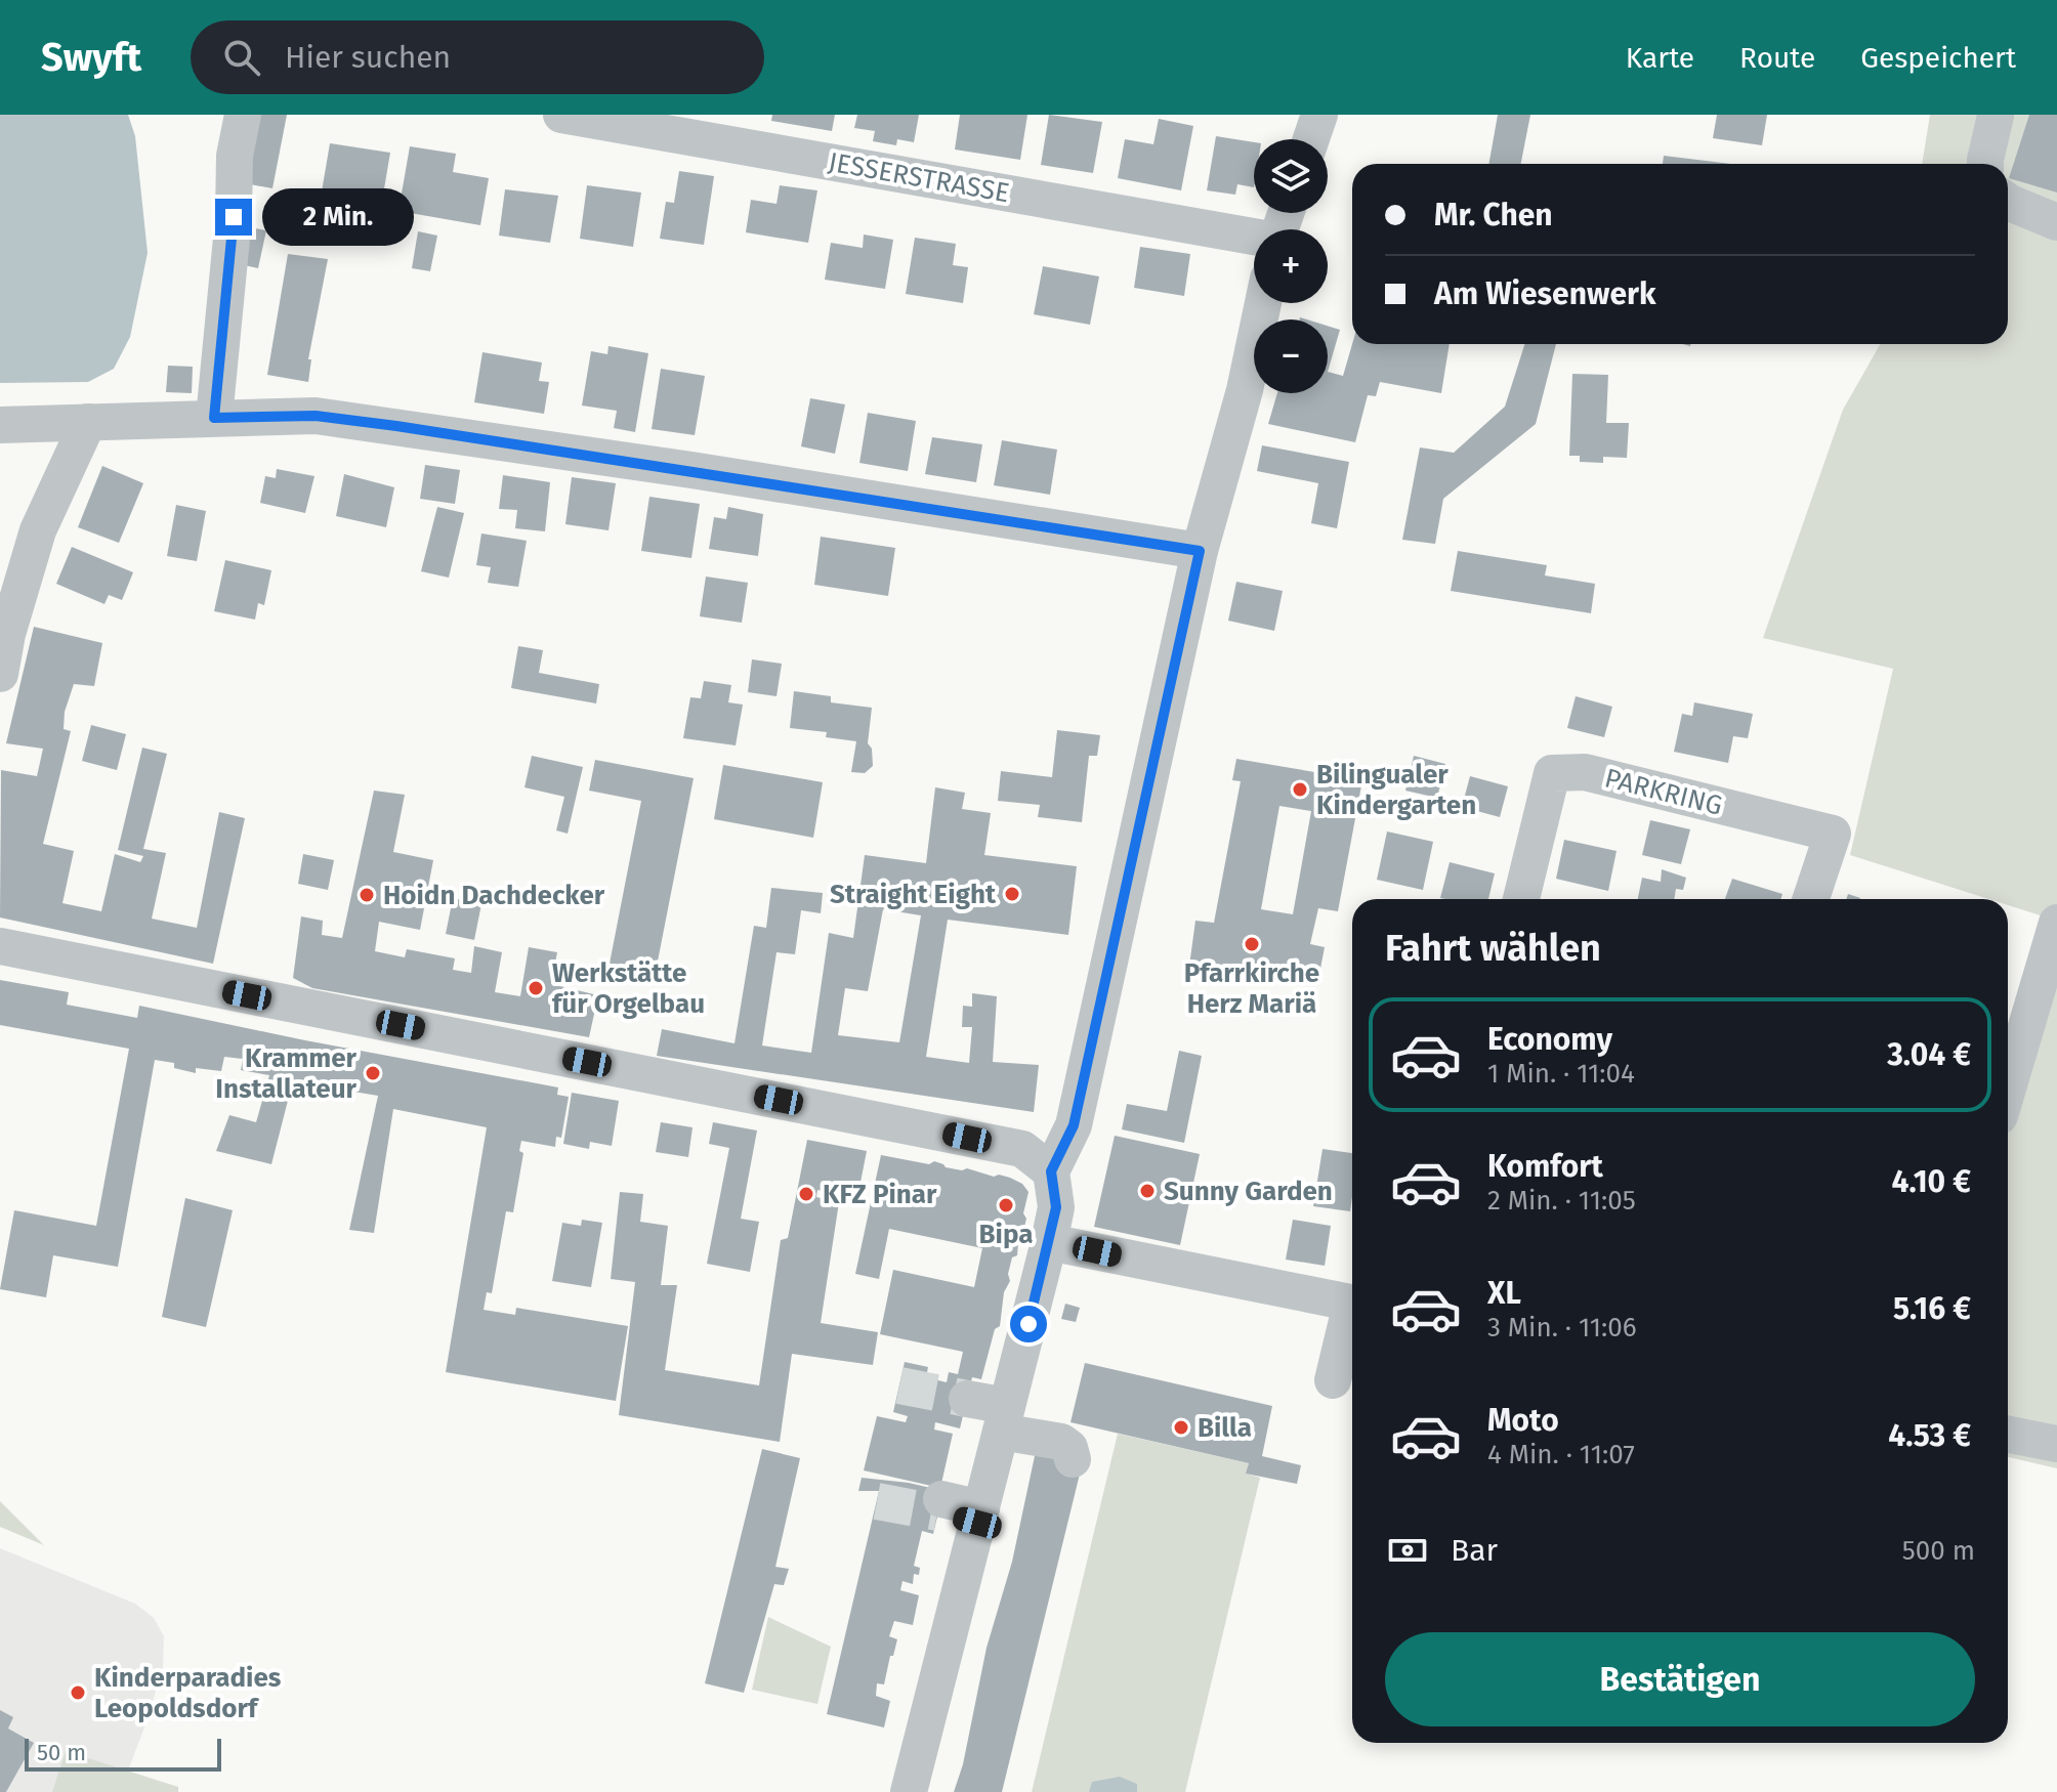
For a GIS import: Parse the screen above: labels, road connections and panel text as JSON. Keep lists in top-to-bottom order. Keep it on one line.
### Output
{"streets":{"street":["JESSERSTRASSE","PARKRING"]},"places":["Bilingualer Kindergarten","Straight Eight","Hoidn Dachdecker","Pfarrkirche Herz Mariä","Werkstätte für Orgelbau","Krammer Installateur","Sunny Garden","KFZ Pinar","Bipa","Billa","Kinderparadies Leopoldsdorf"],"scale_bar":"50 m","page":{"header":"Swyft","search":"Hier suchen","nav":["Karte","Route","Gespeichert"],"map_buttons":["+","−"],"banner":["Mr. Chen","Am Wiesenwerk"],"bubble":"2 Min.","heading":"Fahrt wählen","list":[{"name":"Economy","note":"1 Min. · 11:04","value":"3.04 €"},{"name":"Komfort","note":"2 Min. · 11:05","value":"4.10 €"},{"name":"XL","note":"3 Min. · 11:06","value":"5.16 €"},{"name":"Moto","note":"4 Min. · 11:07","value":"4.53 €"}],"pay":["Bar","500 m"],"buttons":"Bestätigen","scale":"50 m"}}
